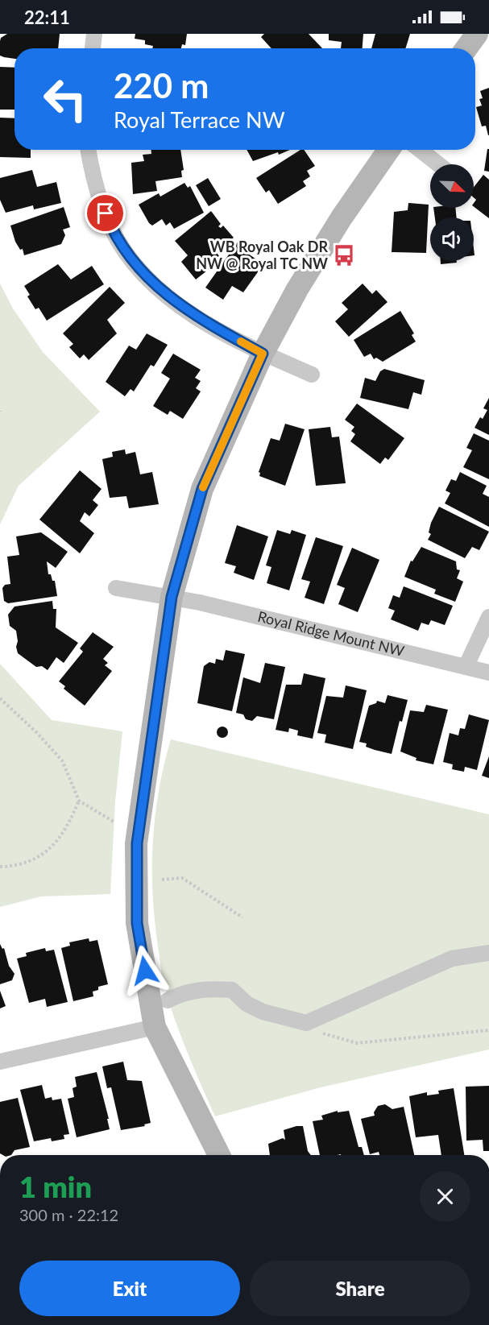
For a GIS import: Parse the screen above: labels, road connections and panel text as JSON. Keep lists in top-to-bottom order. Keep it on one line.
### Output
{"streets":{"street":["Royal Ridge Mount NW"]},"places":{"bus stop":["WB Royal Oak DR NW @ Royal TC NW"]},"north":"bottom right","page":{"status":"22:11","turn":["220 m","Royal Terrace NW"],"heading":["1 min","300 m · 22:12"],"buttons":["Exit","Share"]}}
